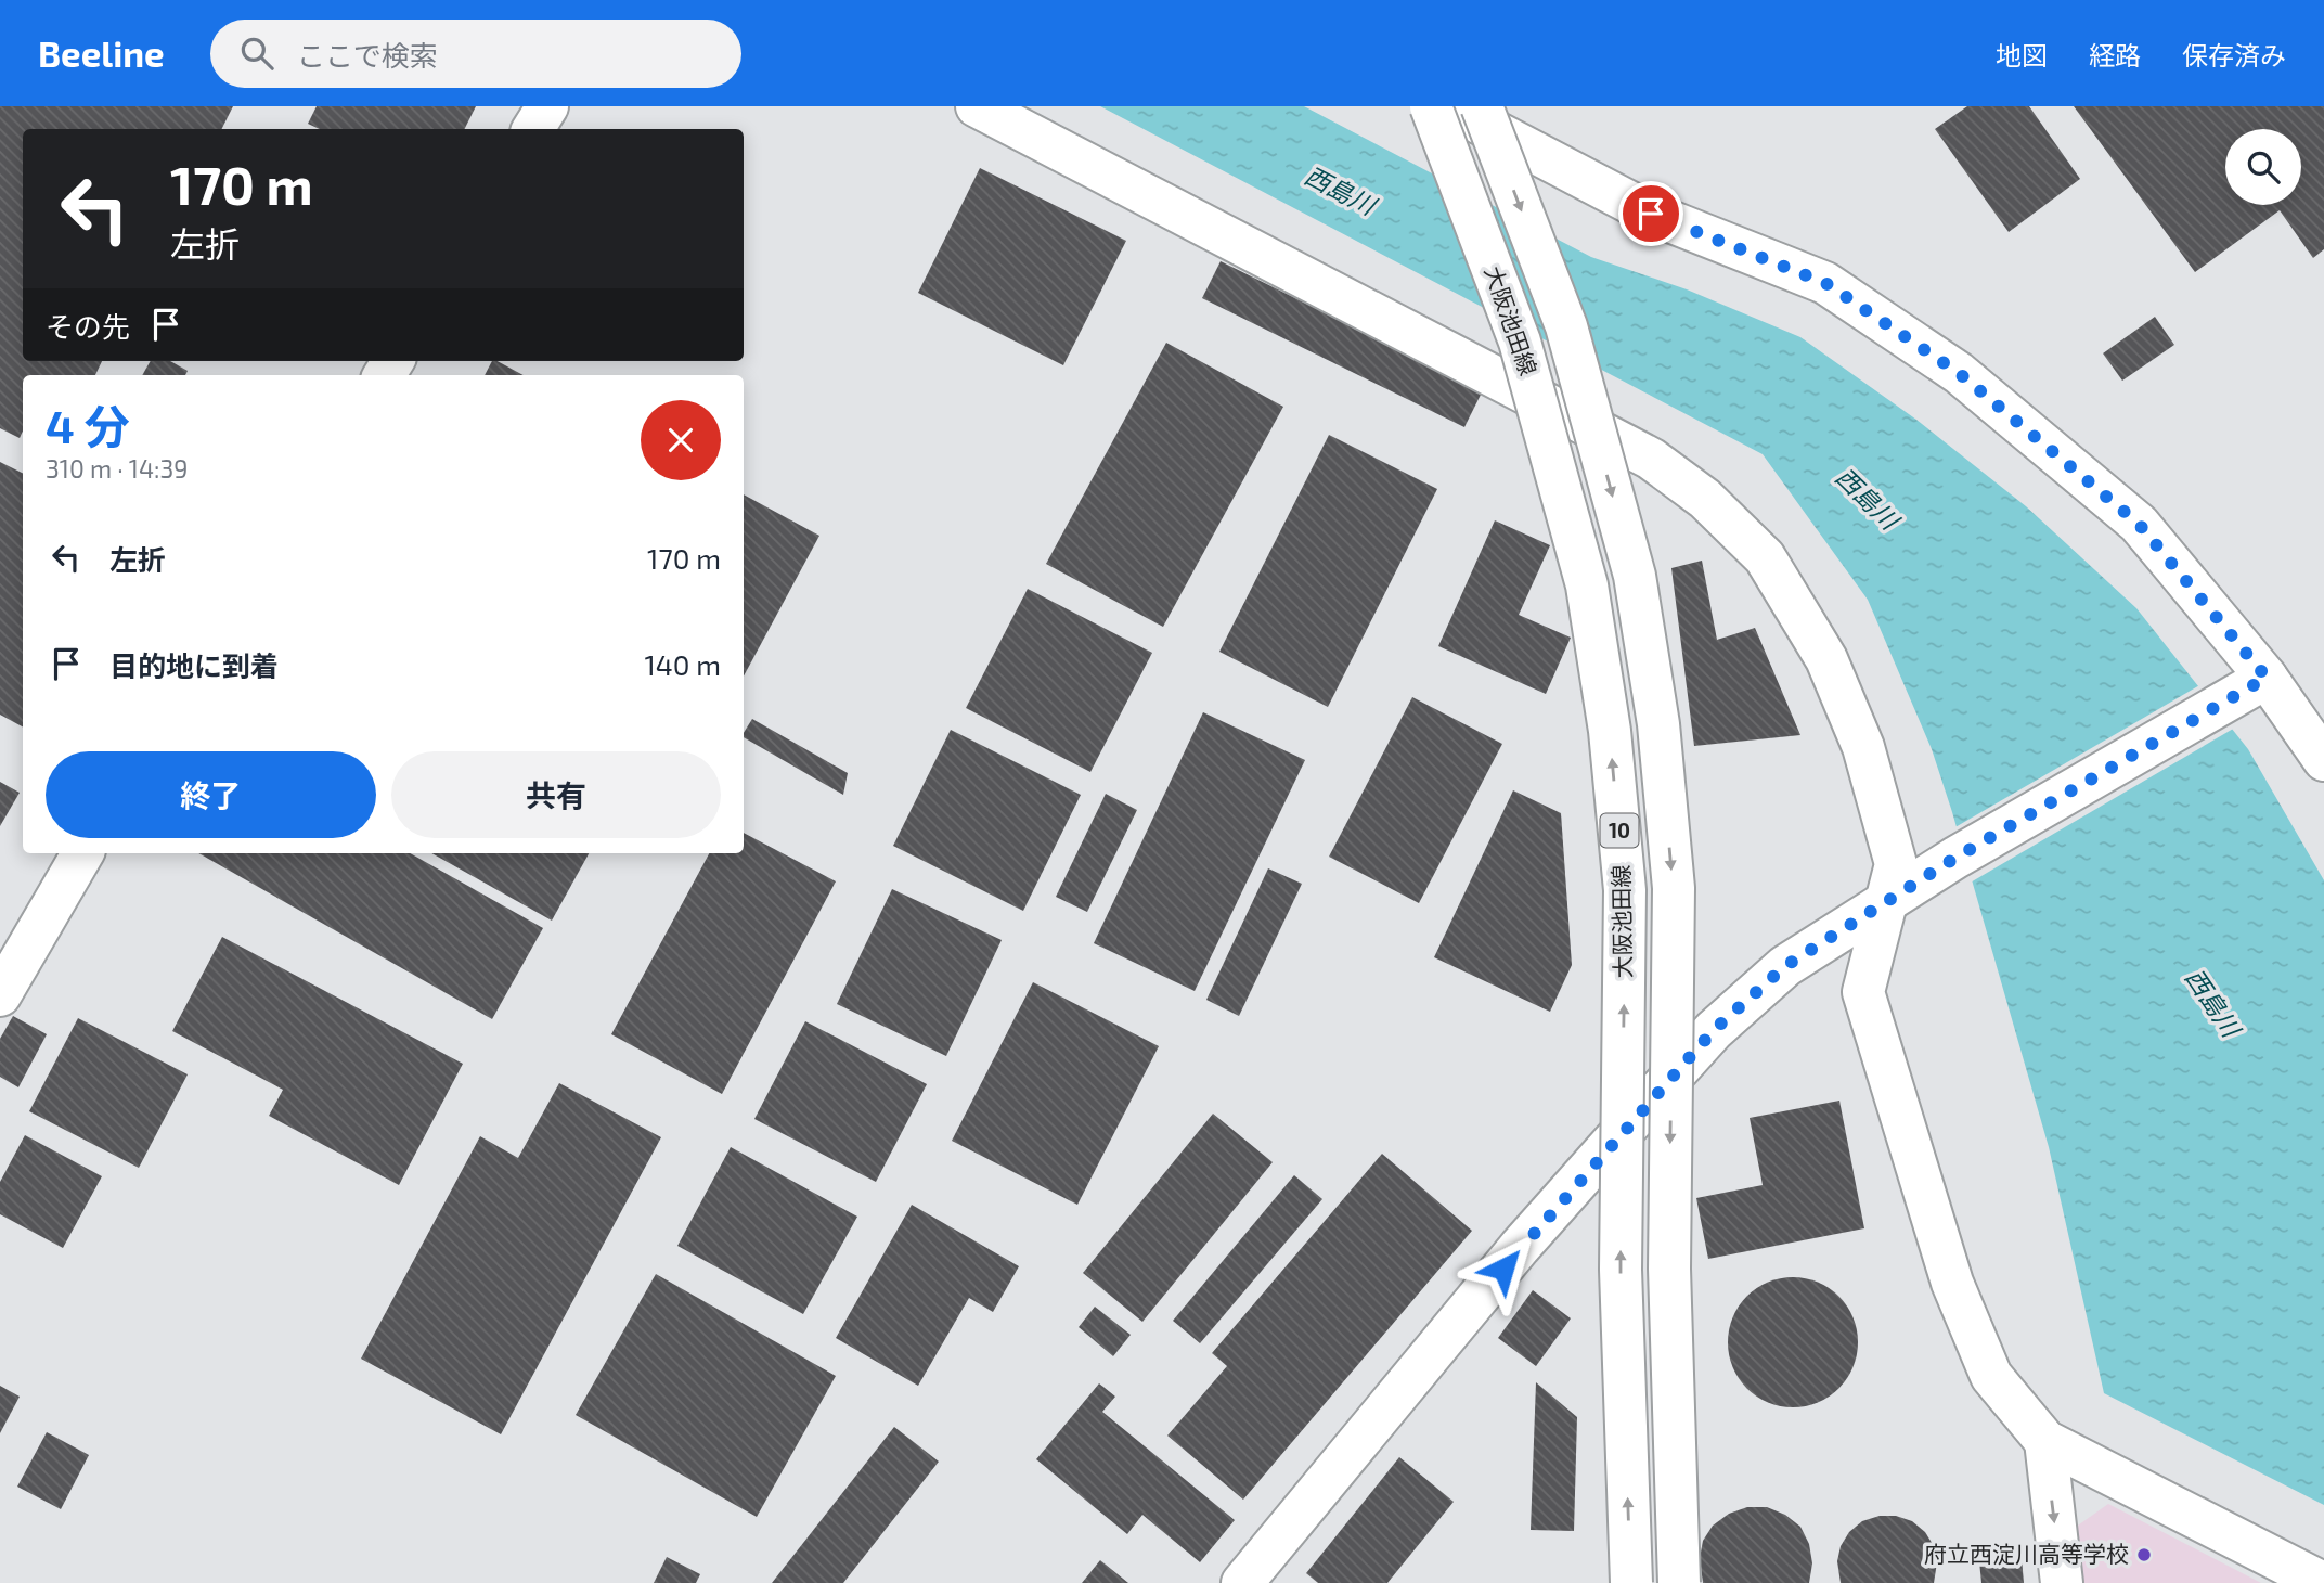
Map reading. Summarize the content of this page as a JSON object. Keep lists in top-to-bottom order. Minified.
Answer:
{"streets":{"street":["大阪池田線","10"]},"water":["西島川"],"places":["府立西淀川高等学校"],"page":{"header":"Beeline","search":"ここで検索","nav":["地図","経路","保存済み"],"turn":["170 m","左折"],"then":"その先","heading":["4 分","310 m · 14:39"],"list":[{"name":"左折","value":"170 m"},{"name":"目的地に到着","value":"140 m"}],"buttons":["終了","共有"]}}
